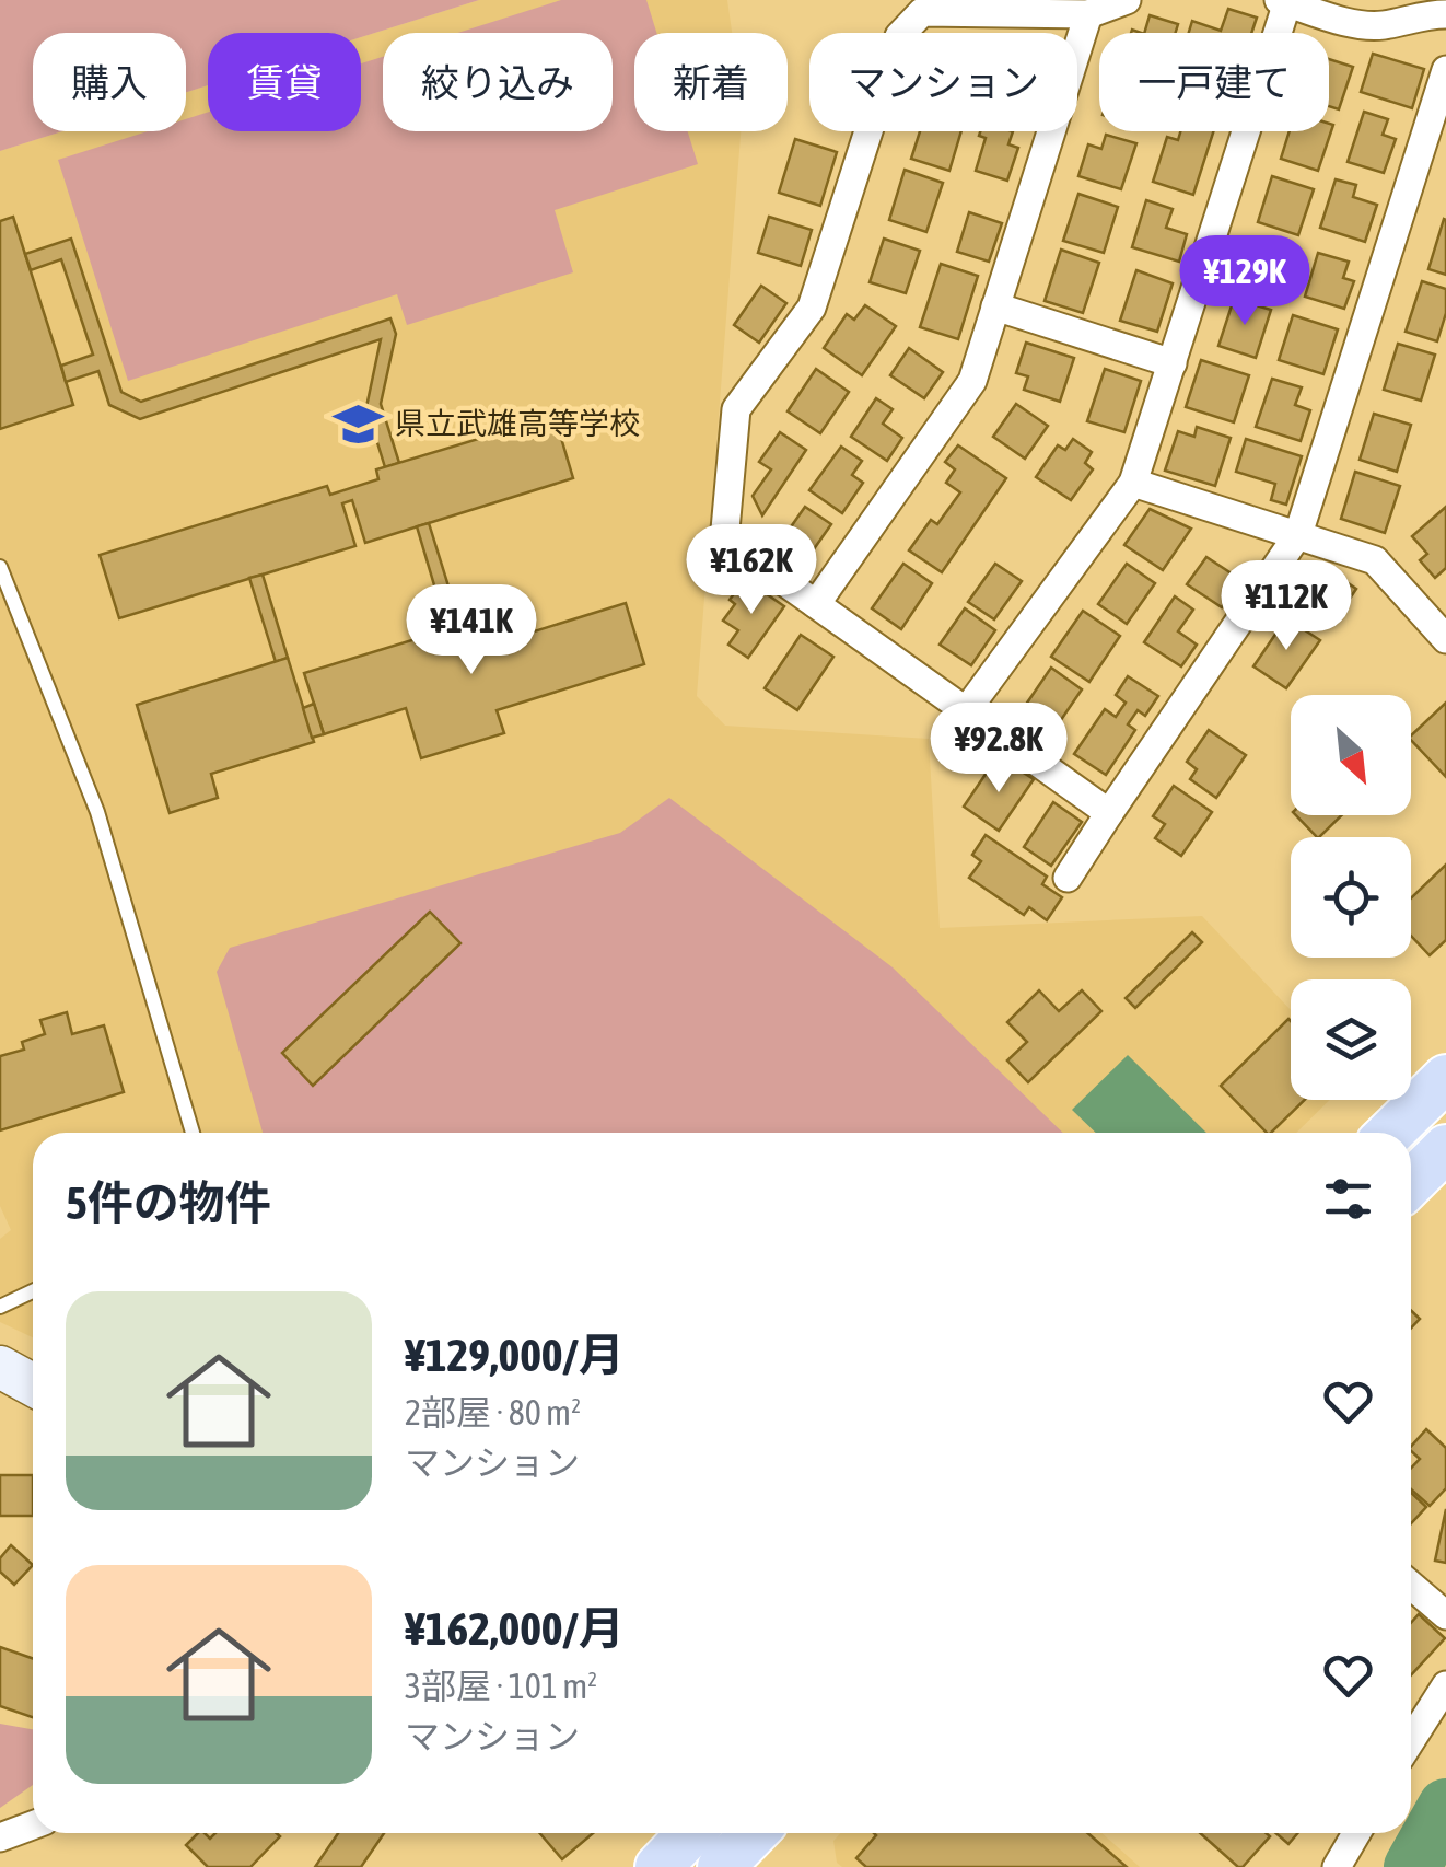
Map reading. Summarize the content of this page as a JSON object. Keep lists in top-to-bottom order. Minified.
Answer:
{"places":{"school or university":["県立武雄高等学校"]},"north":"bottom right","page":{"chip":["購入","賃貸","絞り込み","新着","マンション","一戸建て"],"price":["¥129K","¥162K","¥112K","¥141K","¥92.8K"],"heading":"5件の物件","list":[{"name":"¥129,000/月","note":"2部屋 · 80 m² · マンション"},{"name":"¥162,000/月","note":"3部屋 · 101 m² · マンション"}]}}
